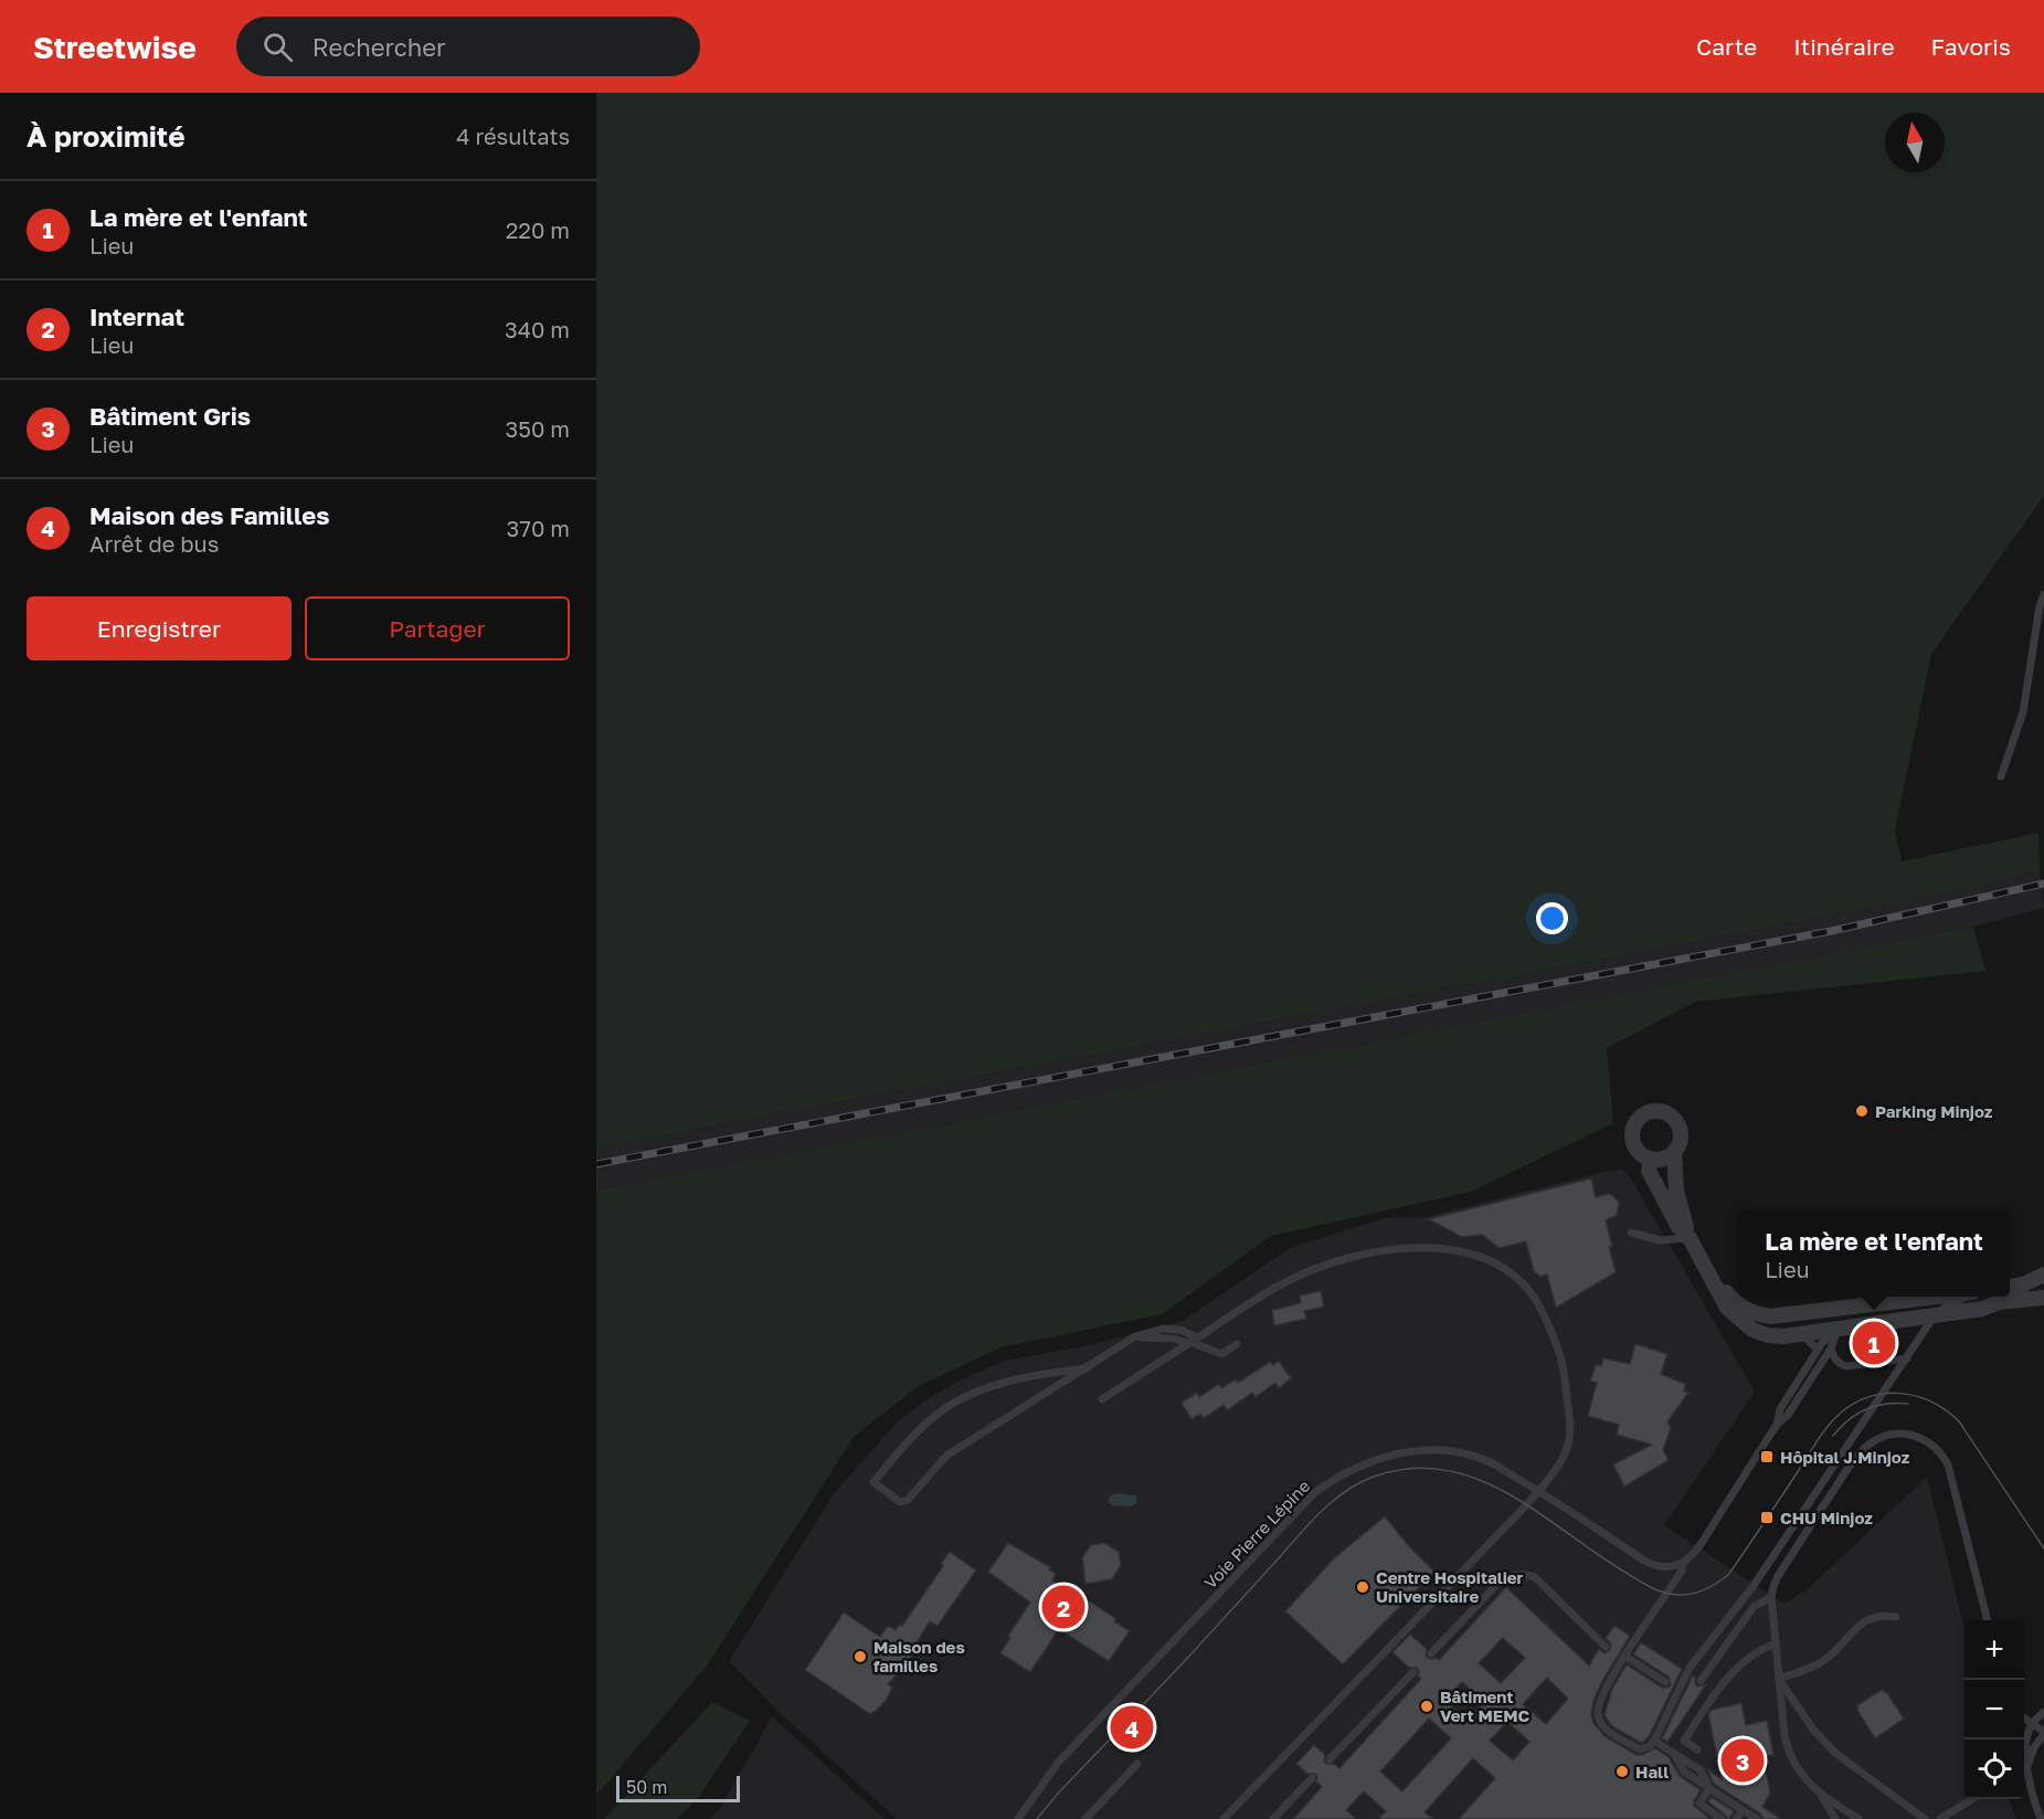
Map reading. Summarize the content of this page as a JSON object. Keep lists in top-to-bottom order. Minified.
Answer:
{"streets":{"lane":["Voie Pierre Lépine"]},"places":{"other":["Parking Minjoz","Centre Hospitalier Universitaire","Maison des familles","Bâtiment Vert MEMC","Hall"],"transit":["Hôpital J.Minjoz","CHU Minjoz"]},"scale_bar":"50 m","north":"top","page":{"header":"Streetwise","search":"Rechercher","nav":["Carte","Itinéraire","Favoris"],"heading":["À proximité","4 résultats"],"list":[{"mark":"1","name":"La mère et l'enfant","note":"Lieu","value":"220 m"},{"mark":"2","name":"Internat","note":"Lieu","value":"340 m"},{"mark":"3","name":"Bâtiment Gris","note":"Lieu","value":"350 m"},{"mark":"4","name":"Maison des Familles","note":"Arrêt de bus","value":"370 m"}],"buttons":["Enregistrer","Partager"],"popup":["La mère et l'enfant","Lieu"],"pins":["1","2","4","3"],"map_buttons":["+","−"],"scale":"50 m"}}
